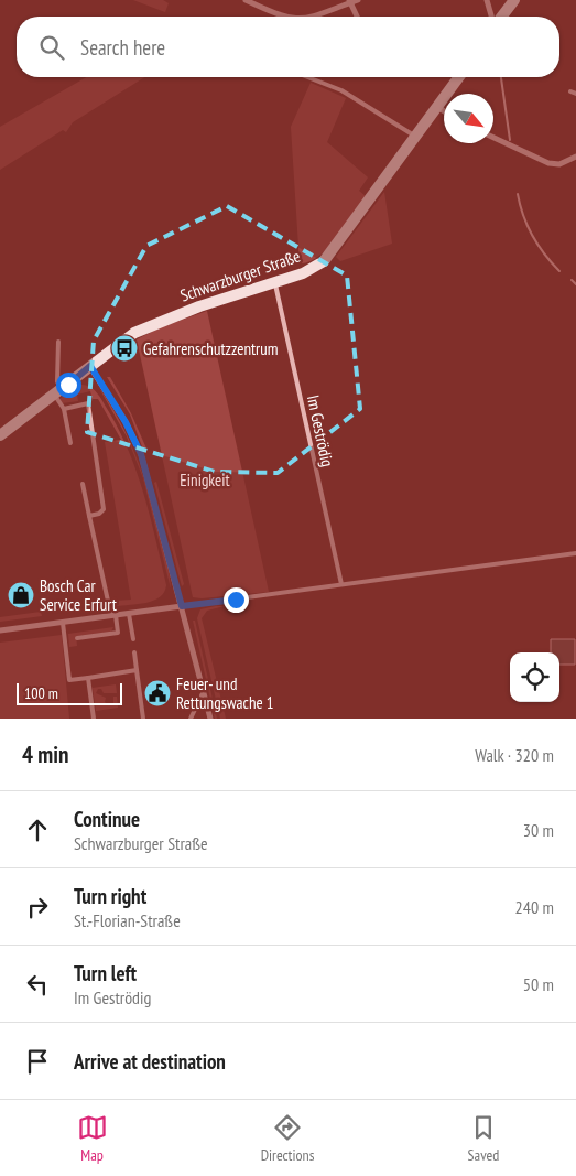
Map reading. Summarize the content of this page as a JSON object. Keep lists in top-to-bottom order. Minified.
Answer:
{"streets":{"street":["Schwarzburger Straße"],"lane":["Im Geströdig"]},"crossings":[["Schwarzburger Straße","Im Geströdig"]],"parks":["Einigkeit"],"places":{"bus stop":["Gefahrenschutzzentrum"],"shop":["Bosch Car Service Erfurt"],"public building":["Feuer- und Rettungswache 1"]},"scale_bar":"100 m","north":"bottom right","page":{"search":"Search here","scale":"100 m","heading":["4 min","Walk · 320 m"],"list":[["Continue","Schwarzburger Straße","30 m"],["Turn right","St.-Florian-Straße","240 m"],["Turn left","Im Geströdig","50 m"],"Arrive at destination"],"nav":["Map","Directions","Saved"]}}
